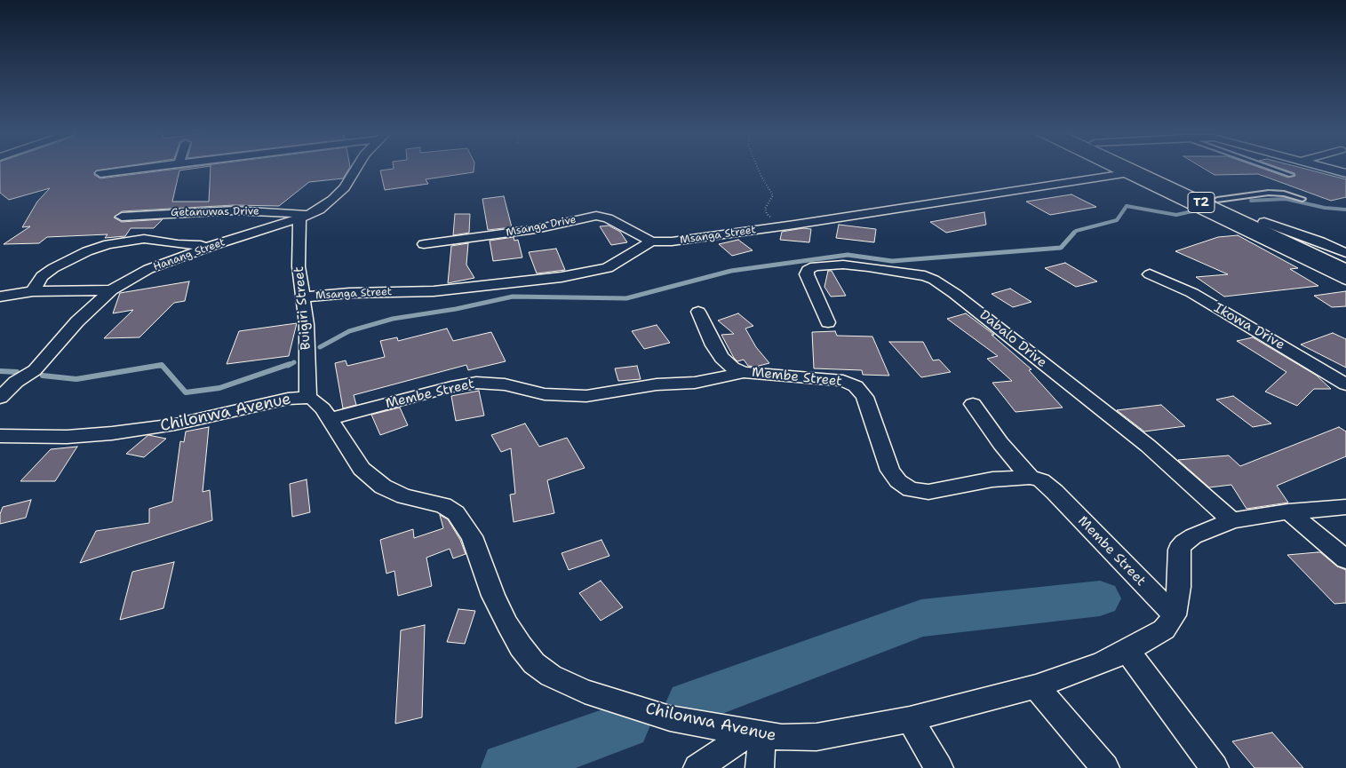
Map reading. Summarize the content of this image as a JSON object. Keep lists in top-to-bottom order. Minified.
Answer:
{"streets":{"highway":["T2"],"street":["Getanuwas Drive","Msanga Drive","Msanga Street","Hanang Street","Buigiri Street","Ikowa Drive","Dabalo Drive","Membe Street","Chilonwa Avenue"]},"crossings":[["T2","Msanga Street"],["Getanuwas Drive","Hanang Street"],["Getanuwas Drive","Buigiri Street"],["Msanga Drive","Msanga Street"],["Msanga Street","Buigiri Street"],["Hanang Street","Buigiri Street"],["Buigiri Street","Chilonwa Avenue"],["Membe Street","Chilonwa Avenue"]]}
